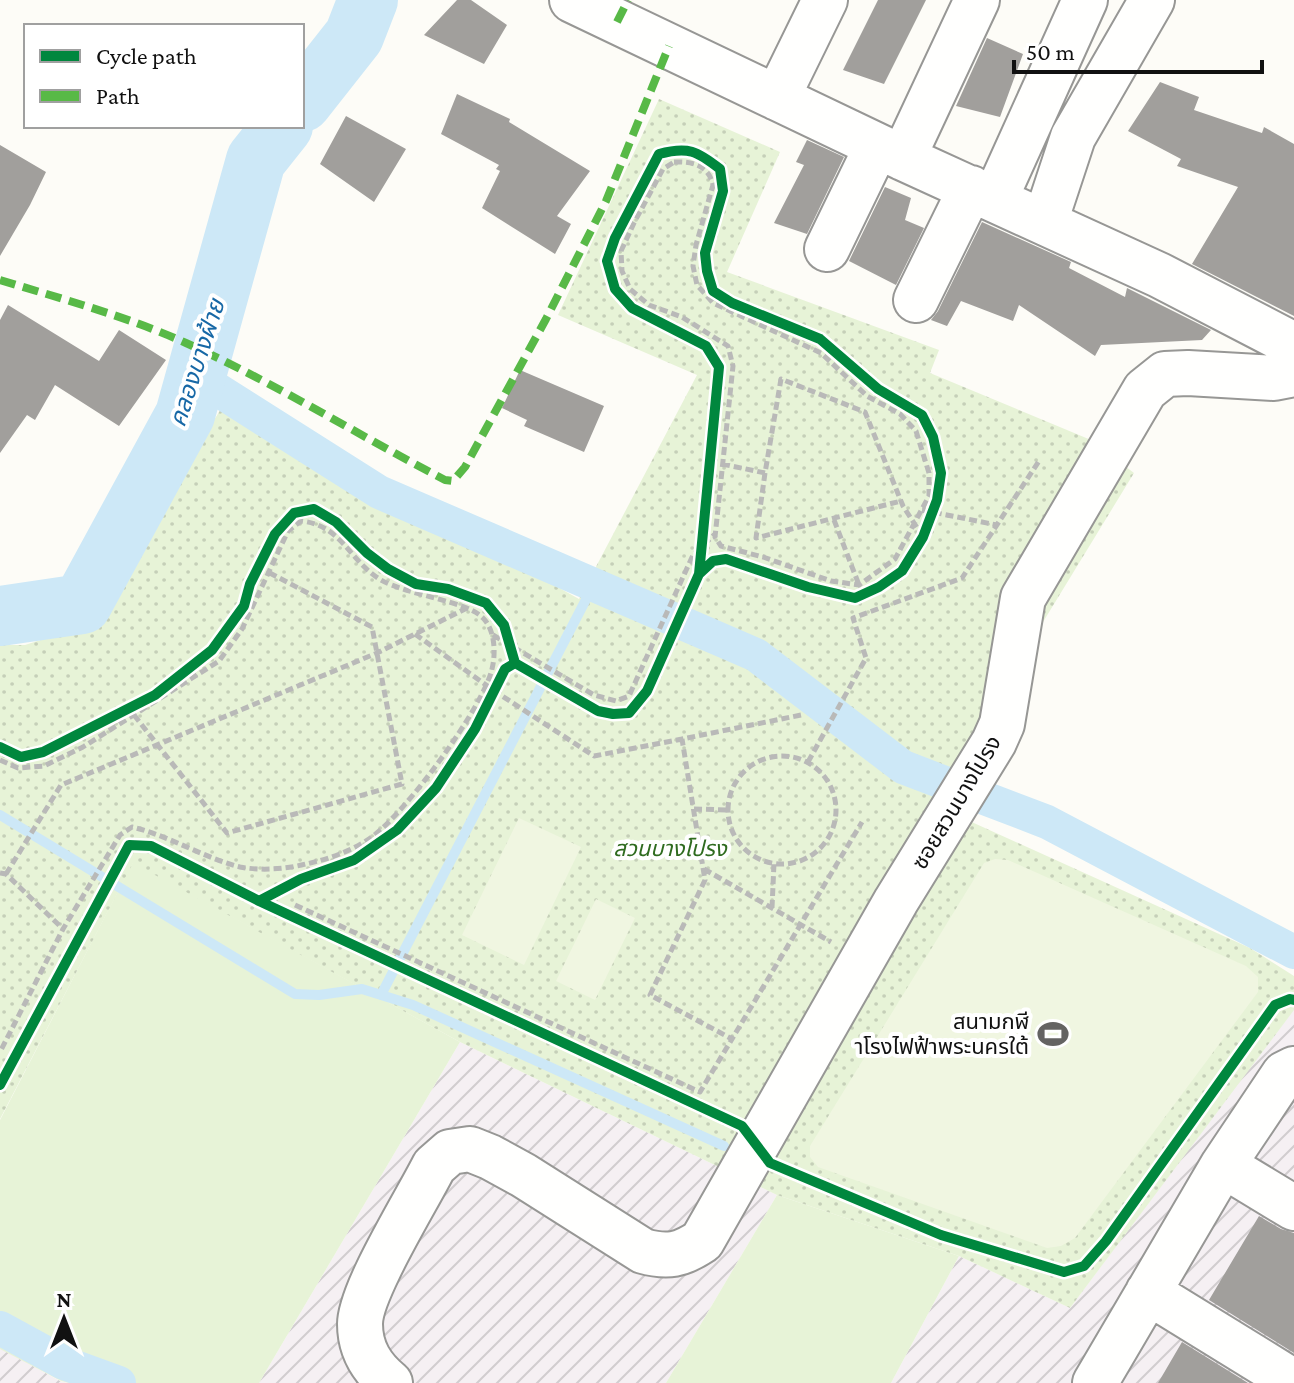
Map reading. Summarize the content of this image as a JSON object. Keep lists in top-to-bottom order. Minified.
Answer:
{"streets":{"street":["ซอยสวนบางโปรง"]},"water":["คลองบางฝ้าย"],"parks":["สวนบางโปรง"],"places":{"sports":["สนามกฬี าโรงไฟฟ้าพระนครใต้"]},"legend":["Cycle path","Path"],"scale_bar":"50 m","north":"top"}
